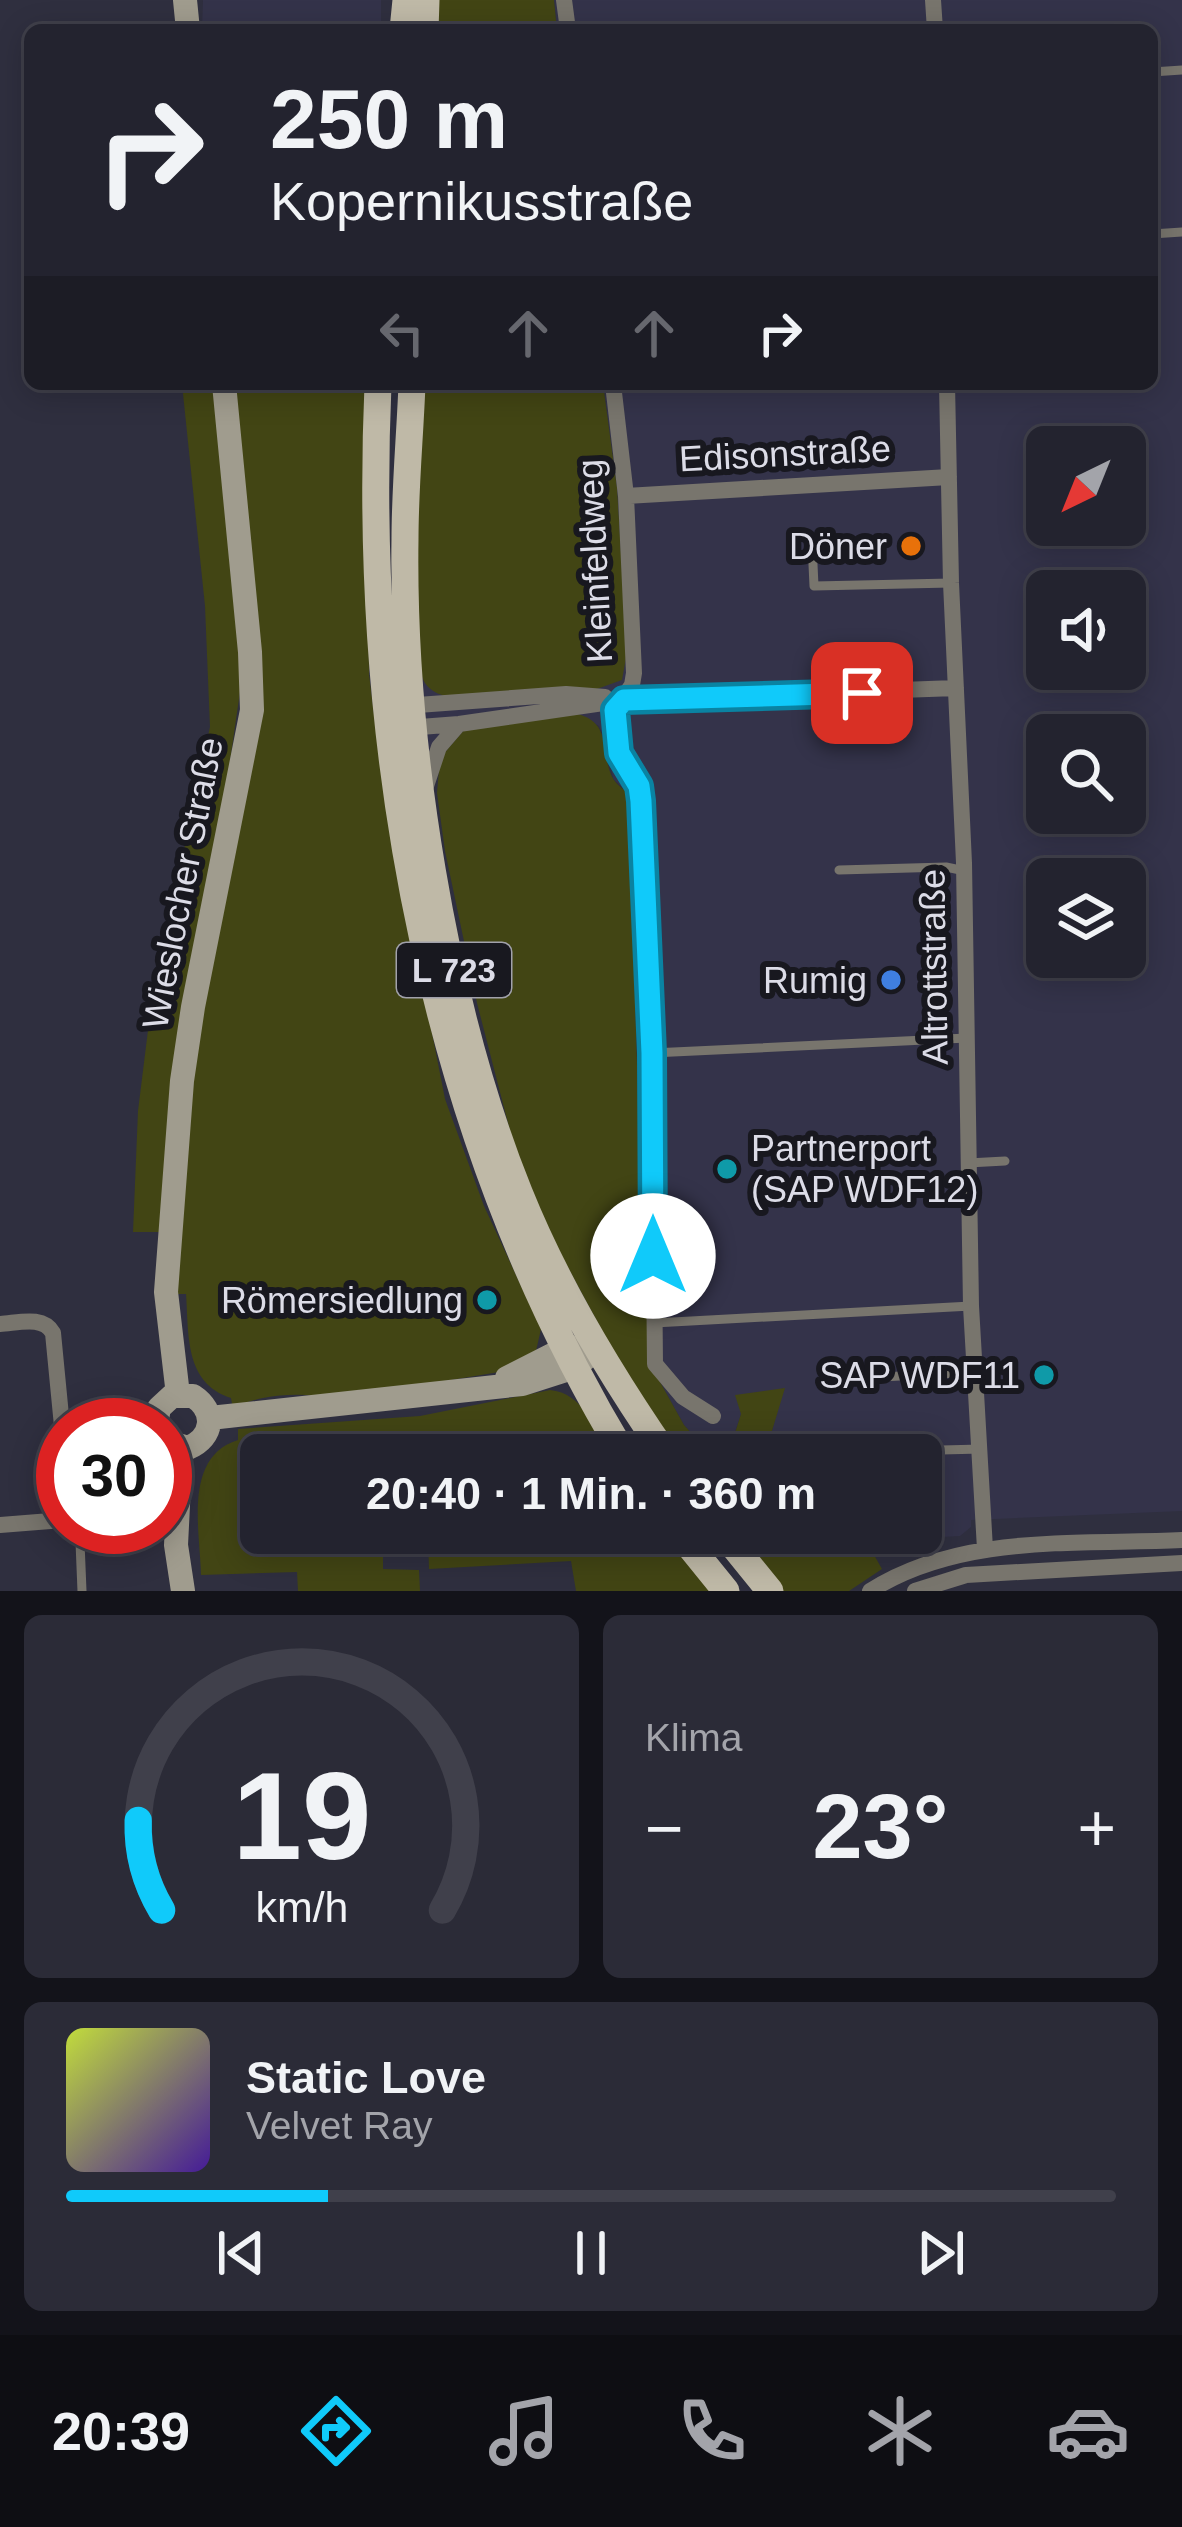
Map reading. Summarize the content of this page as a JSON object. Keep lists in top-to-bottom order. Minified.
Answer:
{"streets":{"main road":["L 723"],"street":["Edisonstraße","Kleinfeldweg","Wieslocher Straße","Altrottstraße"]},"crossings":[["Edisonstraße","Kleinfeldweg"],["Edisonstraße","Altrottstraße"]],"places":["Döner","Rumig","Partnerport (SAP WDF12)","Römersiedlung","SAP WDF11"],"north":"bottom left","page":{"turn":["250 m","Kopernikusstraße"],"limit":"30","trip":"20:40 · 1 Min. · 360 m","tile":"Klima","heat":["−","23°","+"],"song":["Static Love","Velvet Ray"],"tabs":"20:39","gauge":["19","km/h"]}}
